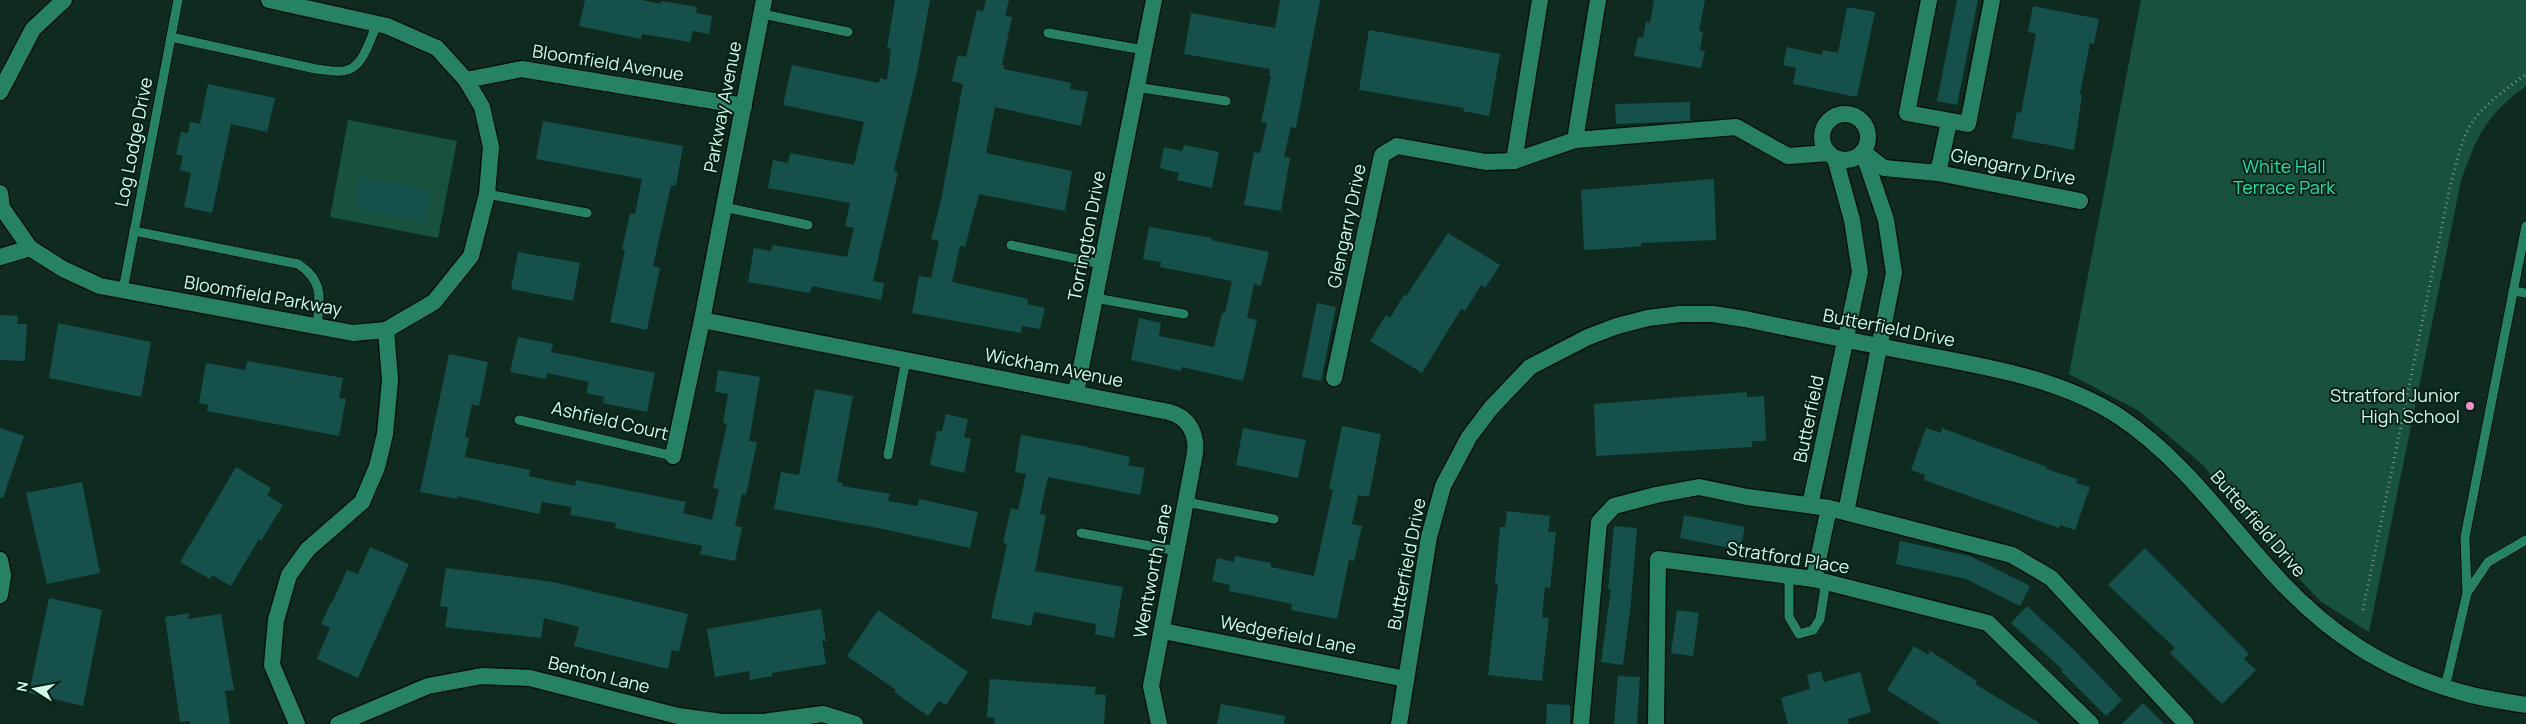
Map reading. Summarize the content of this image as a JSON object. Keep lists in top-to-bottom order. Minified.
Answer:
{"streets":{"street":["Bloomfield Avenue","Parkway Avenue","Glengarry Drive","Torrington Drive","Bloomfield Parkway","Butterfield Drive","Wickham Avenue","Butterfield","Ashfield Court","Stratford Place","Wentworth Lane","Wedgefield Lane","Benton Lane"],"lane":["Log Lodge Drive"]},"crossings":[["Bloomfield Avenue","Parkway Avenue"],["Bloomfield Avenue","Bloomfield Parkway"],["Parkway Avenue","Wickham Avenue"],["Parkway Avenue","Ashfield Court"],["Log Lodge Drive","Bloomfield Parkway"],["Torrington Drive","Wickham Avenue"],["Butterfield Drive","Butterfield"],["Butterfield Drive","Wedgefield Lane"],["Wickham Avenue","Ashfield Court"],["Wickham Avenue","Wentworth Lane"],["Wentworth Lane","Wedgefield Lane"]],"parks":["White Hall Terrace Park"],"places":["Stratford Junior High School"],"north":"left"}
